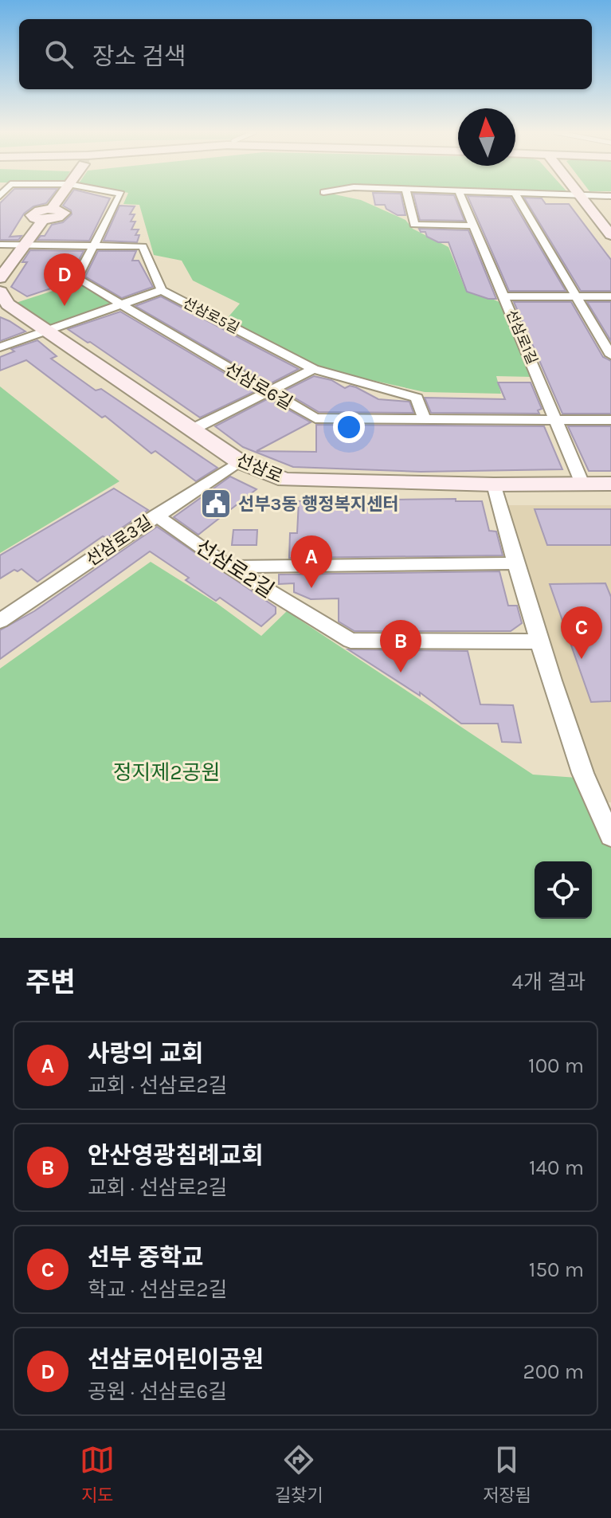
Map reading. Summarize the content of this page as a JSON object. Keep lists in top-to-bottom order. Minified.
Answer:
{"streets":{"main road":["선삼로"],"street":["선삼로5길","선삼로1길","선삼로6길","선삼로3길","선삼로2길"]},"crossings":[["선삼로5길","선삼로6길"],["선삼로1길","선삼로6길"],["선삼로1길","선삼로"],["선삼로","선삼로3길"],["선삼로3길","선삼로2길"]],"parks":["정지제2공원"],"places":{"public building":["선부3동 행정복지센터"]},"north":"top","page":{"search":"장소 검색","pins":["D","A","C","B"],"heading":["주변","4개 결과"],"list":[{"mark":"A","name":"사랑의 교회","note":"교회 · 선삼로2길","value":"100 m"},{"mark":"B","name":"안산영광침례교회","note":"교회 · 선삼로2길","value":"140 m"},{"mark":"C","name":"선부 중학교","note":"학교 · 선삼로2길","value":"150 m"},{"mark":"D","name":"선삼로어린이공원","note":"공원 · 선삼로6길","value":"200 m"}],"nav":["지도","길찾기","저장됨"]}}
